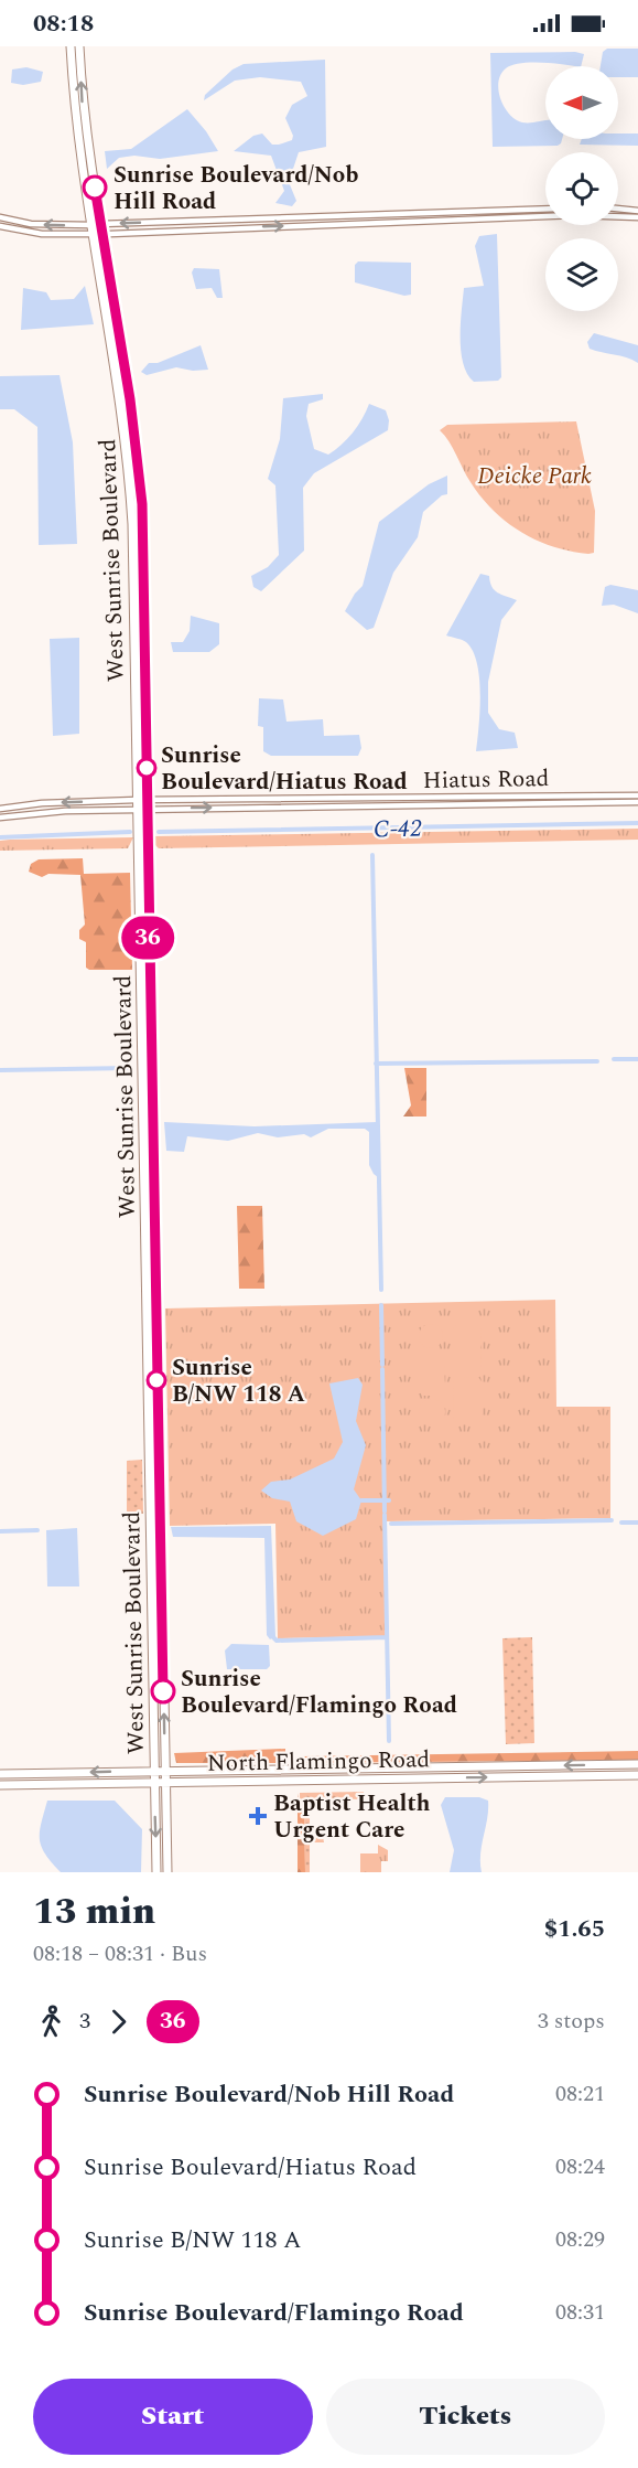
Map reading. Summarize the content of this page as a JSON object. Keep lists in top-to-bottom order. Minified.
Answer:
{"streets":{"highway":["West Sunrise Boulevard","North Flamingo Road"],"main road":["Hiatus Road"]},"crossings":[["West Sunrise Boulevard","Hiatus Road"],["West Sunrise Boulevard","North Flamingo Road"]],"water":["C-42"],"parks":["Deicke Park"],"places":{"other":["Sunrise Boulevard/Nob Hill Road","Sunrise Boulevard/Hiatus Road","Sunrise B/NW 118 A","Sunrise Boulevard/Flamingo Road"],"health":["Baptist Health Urgent Care"]},"lines":["bus line 36"],"north":"left","page":{"status":"08:18","on_map":"36","heading":["13 min","08:18 – 08:31 · Bus","$1.65"],"legs":["3","36","3 stops"],"list":[{"name":"Sunrise Boulevard/Nob Hill Road","value":"08:21"},{"name":"Sunrise Boulevard/Hiatus Road","value":"08:24"},{"name":"Sunrise B/NW 118 A","value":"08:29"},{"name":"Sunrise Boulevard/Flamingo Road","value":"08:31"}],"buttons":["Start","Tickets"]}}
